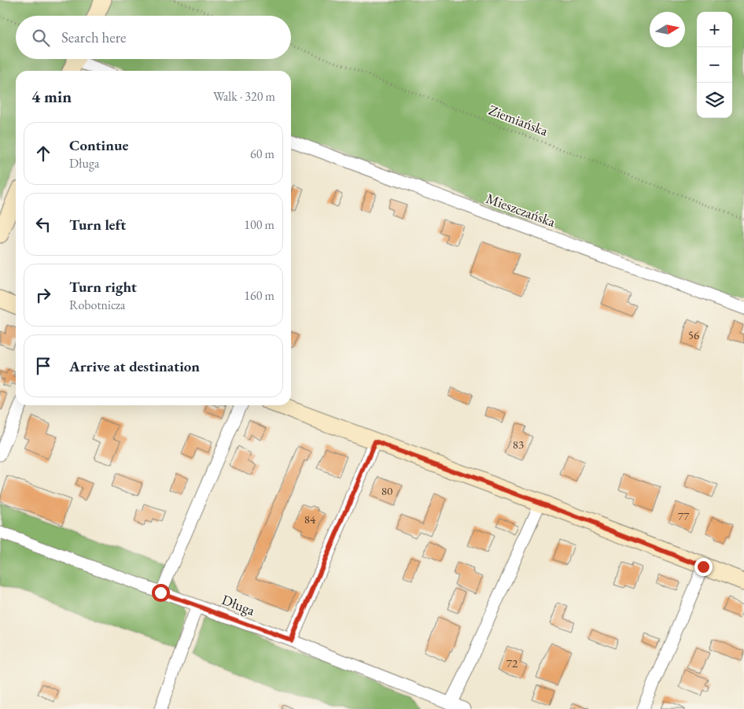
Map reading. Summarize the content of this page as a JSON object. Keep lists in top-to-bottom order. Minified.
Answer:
{"streets":{"street":["Mieszczańska","Długa"],"path":["Ziemiańska"]},"house_numbers":["56","83","80","77","84","72"],"north":"right","page":{"map_buttons":["+","−"],"search":"Search here","heading":["4 min","Walk · 320 m"],"list":[["Continue","Długa","60 m"],["Turn left","100 m"],["Turn right","Robotnicza","160 m"],"Arrive at destination"]}}
